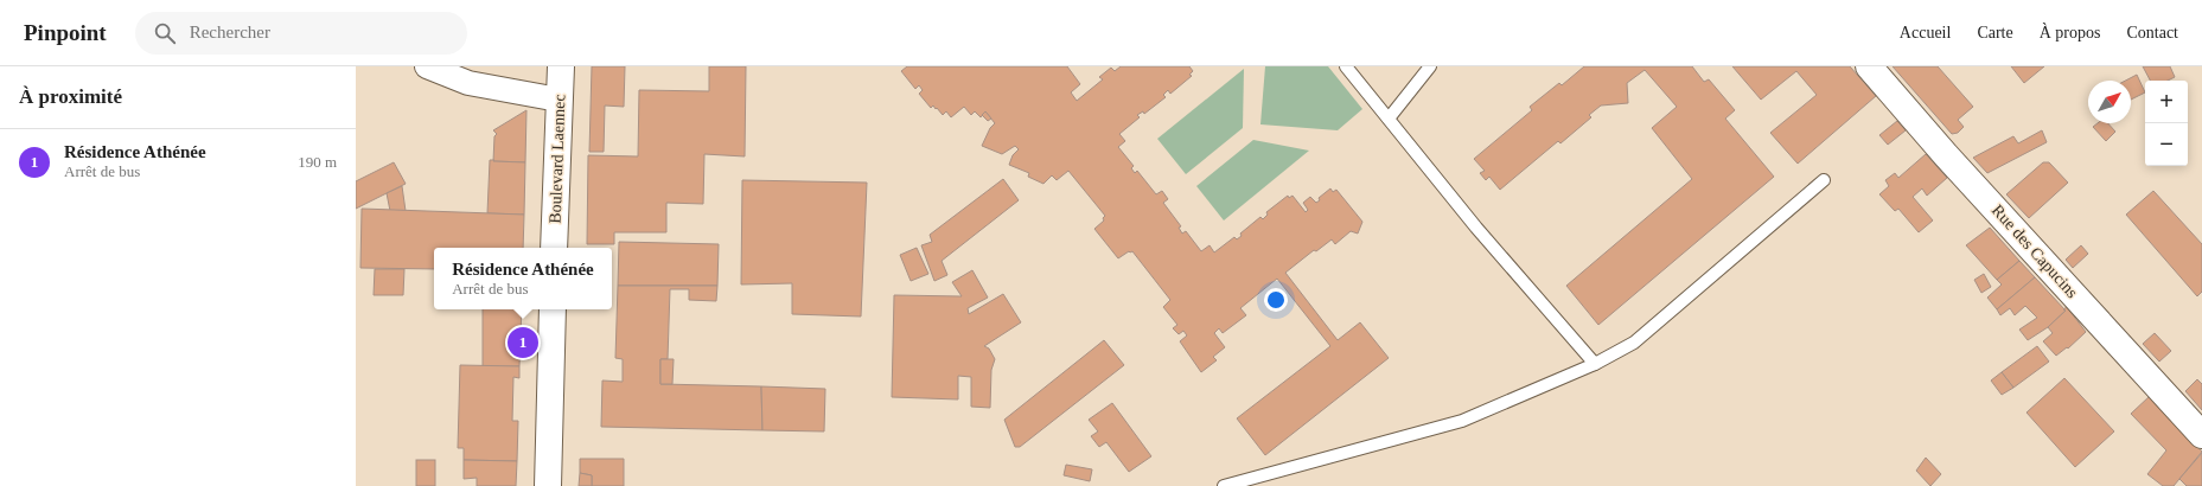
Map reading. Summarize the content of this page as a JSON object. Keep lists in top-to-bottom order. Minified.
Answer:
{"streets":{"street":["Boulevard Laennec","Rue des Capucins"]},"north":"top right","page":{"header":"Pinpoint","search":"Rechercher","nav":["Accueil","Carte","À propos","Contact"],"heading":"À proximité","map_buttons":["+","−"],"list":[{"mark":"1","name":"Résidence Athénée","note":"Arrêt de bus","value":"190 m"}],"popup":["Résidence Athénée","Arrêt de bus"],"pins":"1"}}
